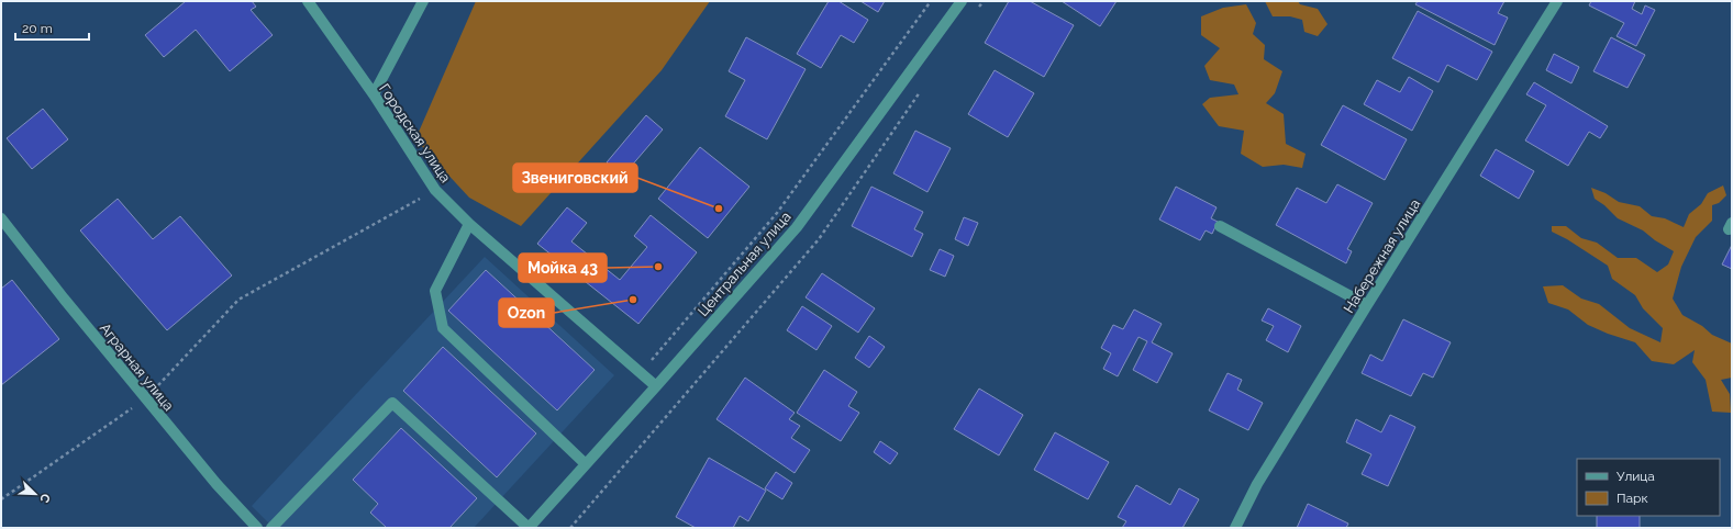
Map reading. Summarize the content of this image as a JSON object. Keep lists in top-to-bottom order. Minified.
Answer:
{"streets":{"street":["Городская улица","Набережная улица","Центральная улица","Аграрная улица"]},"crossings":[["Городская улица","Центральная улица"]],"places":["Звениговский","Мойка 43","Ozon"],"legend":["Улица","Парк"],"scale_bar":"20 m","north":"bottom right"}
